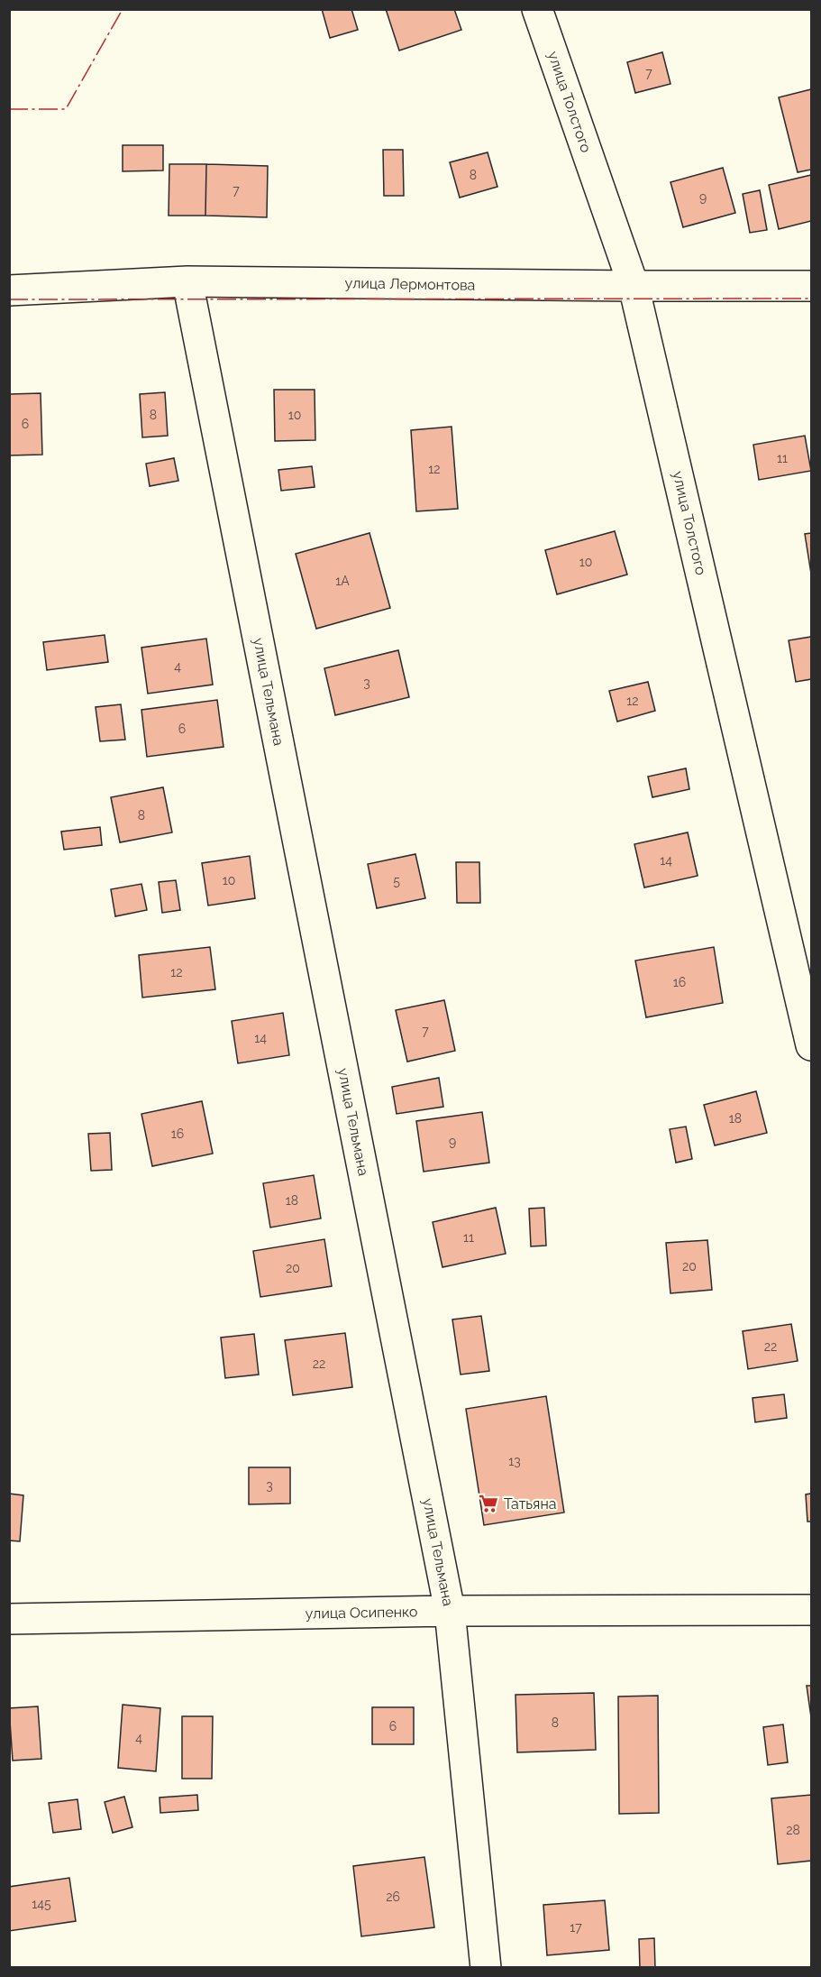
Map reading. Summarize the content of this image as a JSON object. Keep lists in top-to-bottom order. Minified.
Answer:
{"streets":{"street":["улица Толстого","улица Лермонтова","улица Тельмана","улица Осипенко"]},"crossings":[["улица Толстого","улица Лермонтова"],["улица Лермонтова","улица Тельмана"],["улица Тельмана","улица Осипенко"]],"places":{"supermarket":["Татьяна"]},"house_numbers":["7","8","7","9","8","10","6","11","12","10","1А","4","3","12","6","8","14","10","5","12","16","7","14","18","16","9","18","11","20","20","22","22","13","3","8","6","4","28","26","145","17"]}
